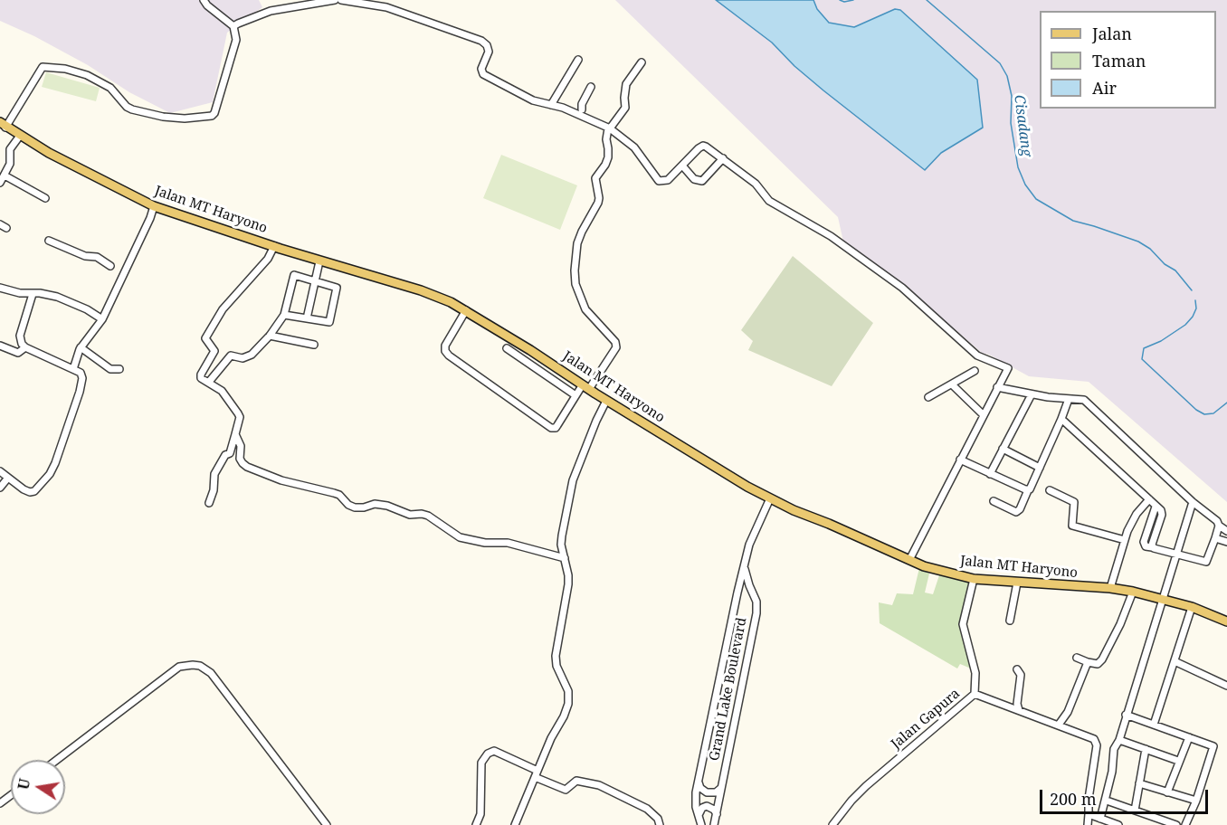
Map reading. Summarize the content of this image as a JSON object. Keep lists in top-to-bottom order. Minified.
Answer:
{"streets":{"main road":["Jalan MT Haryono"],"street":["Grand Lake Boulevard","Jalan Gapura"]},"crossings":[["Jalan MT Haryono","Grand Lake Boulevard"],["Jalan MT Haryono","Jalan Gapura"]],"water":["Cisadang"],"legend":["Jalan","Taman","Air"],"scale_bar":"200 m","north":"left"}
